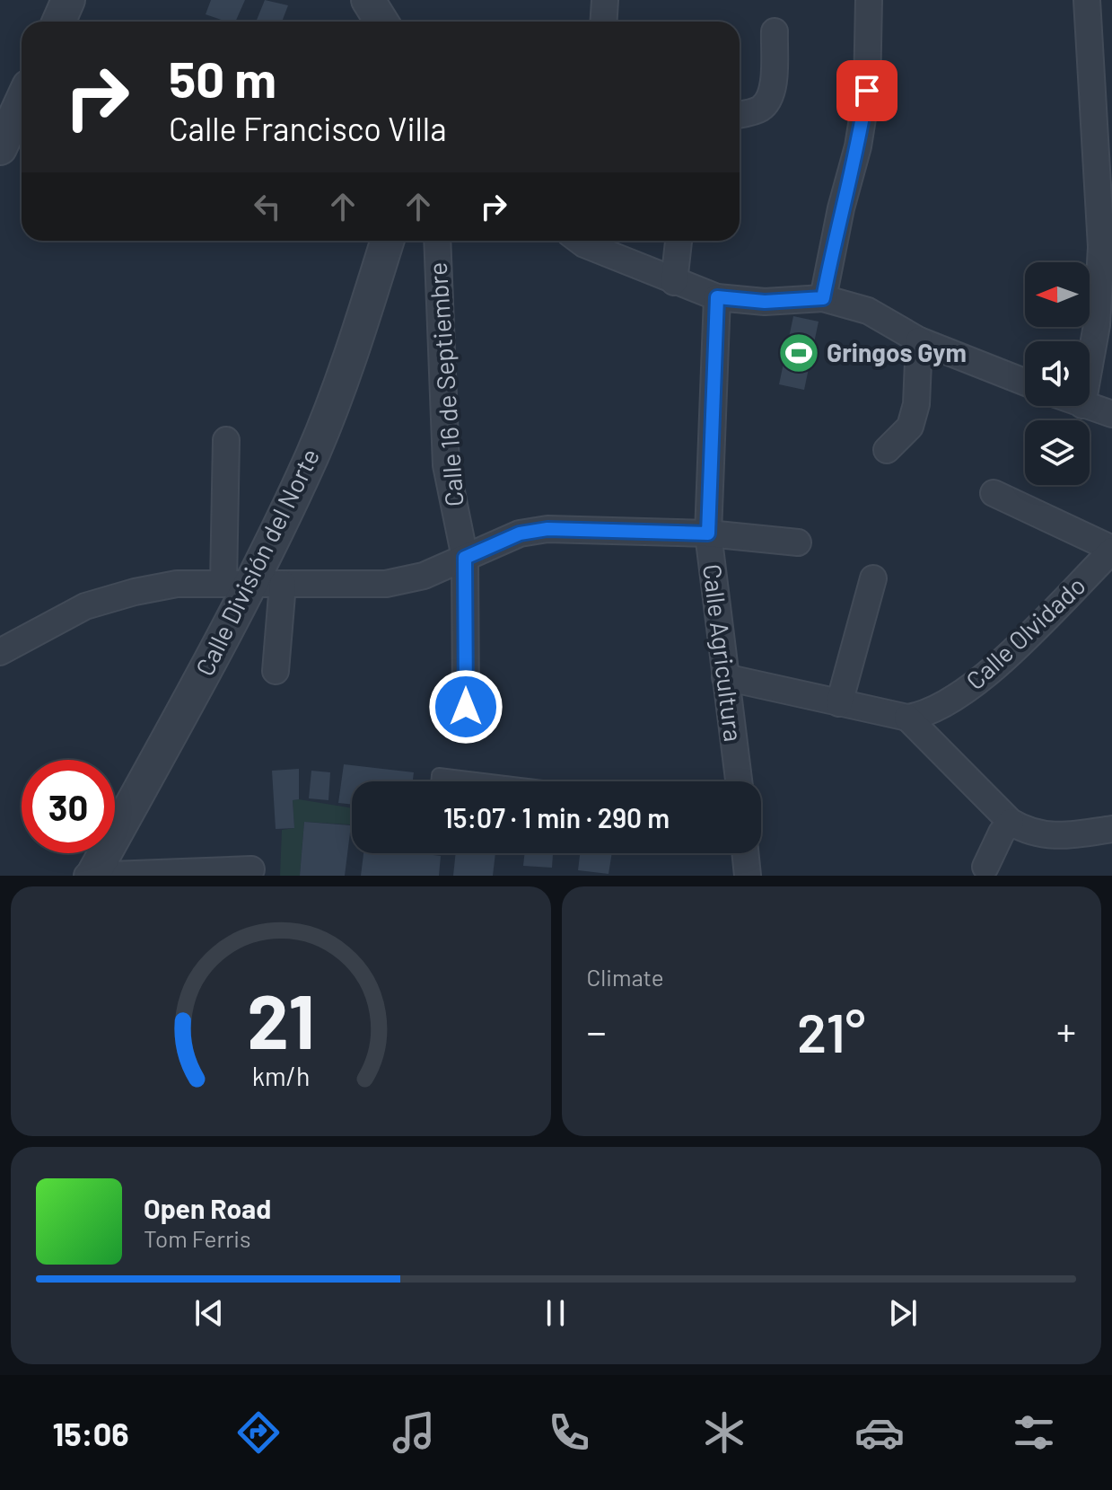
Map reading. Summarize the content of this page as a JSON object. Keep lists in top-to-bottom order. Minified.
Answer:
{"streets":{"street":["Calle 16 de Septiembre","Calle División del Norte","Calle Olvidado","Calle Agricultura"]},"places":{"sports":["Gringos Gym"]},"north":"left","page":{"turn":["50 m","Calle Francisco Villa"],"limit":"30","trip":"15:07 · 1 min · 290 m","tile":"Climate","heat":["−","21°","+"],"song":["Open Road","Tom Ferris"],"tabs":"15:06","gauge":["21","km/h"]}}
